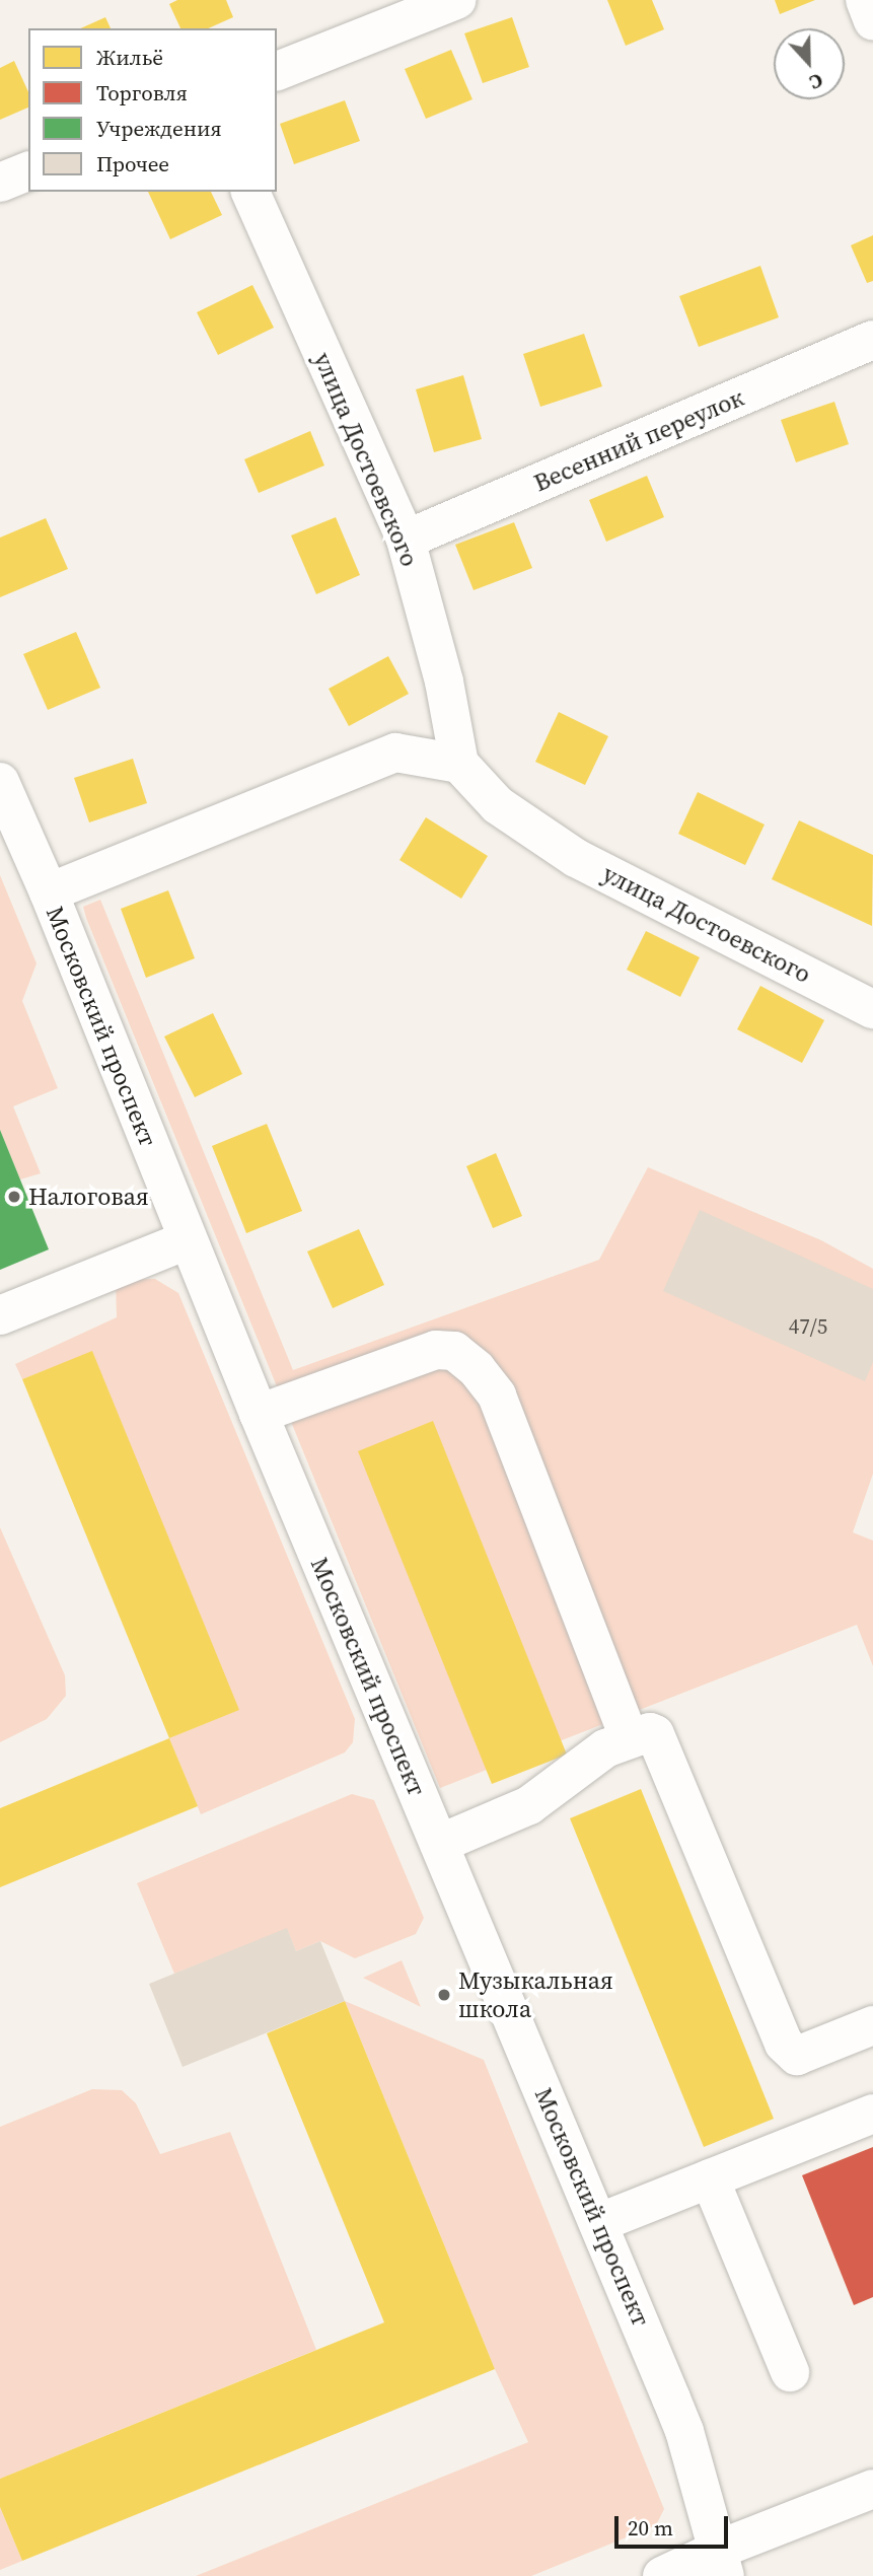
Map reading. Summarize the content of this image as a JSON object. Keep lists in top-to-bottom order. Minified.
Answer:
{"streets":{"street":["Весенний переулок","улица Достоевского","Московский проспект"]},"crossings":[["Весенний переулок","улица Достоевского"]],"places":["Налоговая","Музыкальная школа"],"house_numbers":["47/5"],"legend":["Жильё","Торговля","Учреждения","Прочее"],"scale_bar":"20 m","north":"bottom"}
